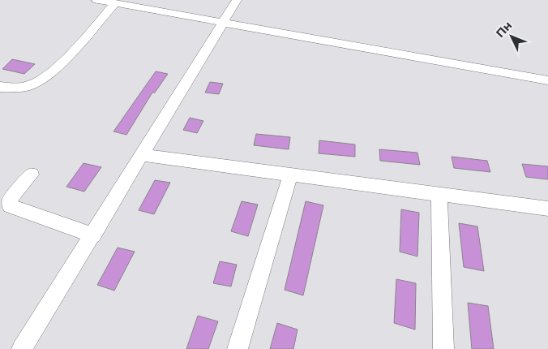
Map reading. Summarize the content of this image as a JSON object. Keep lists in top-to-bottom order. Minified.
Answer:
{"north":"top left"}
